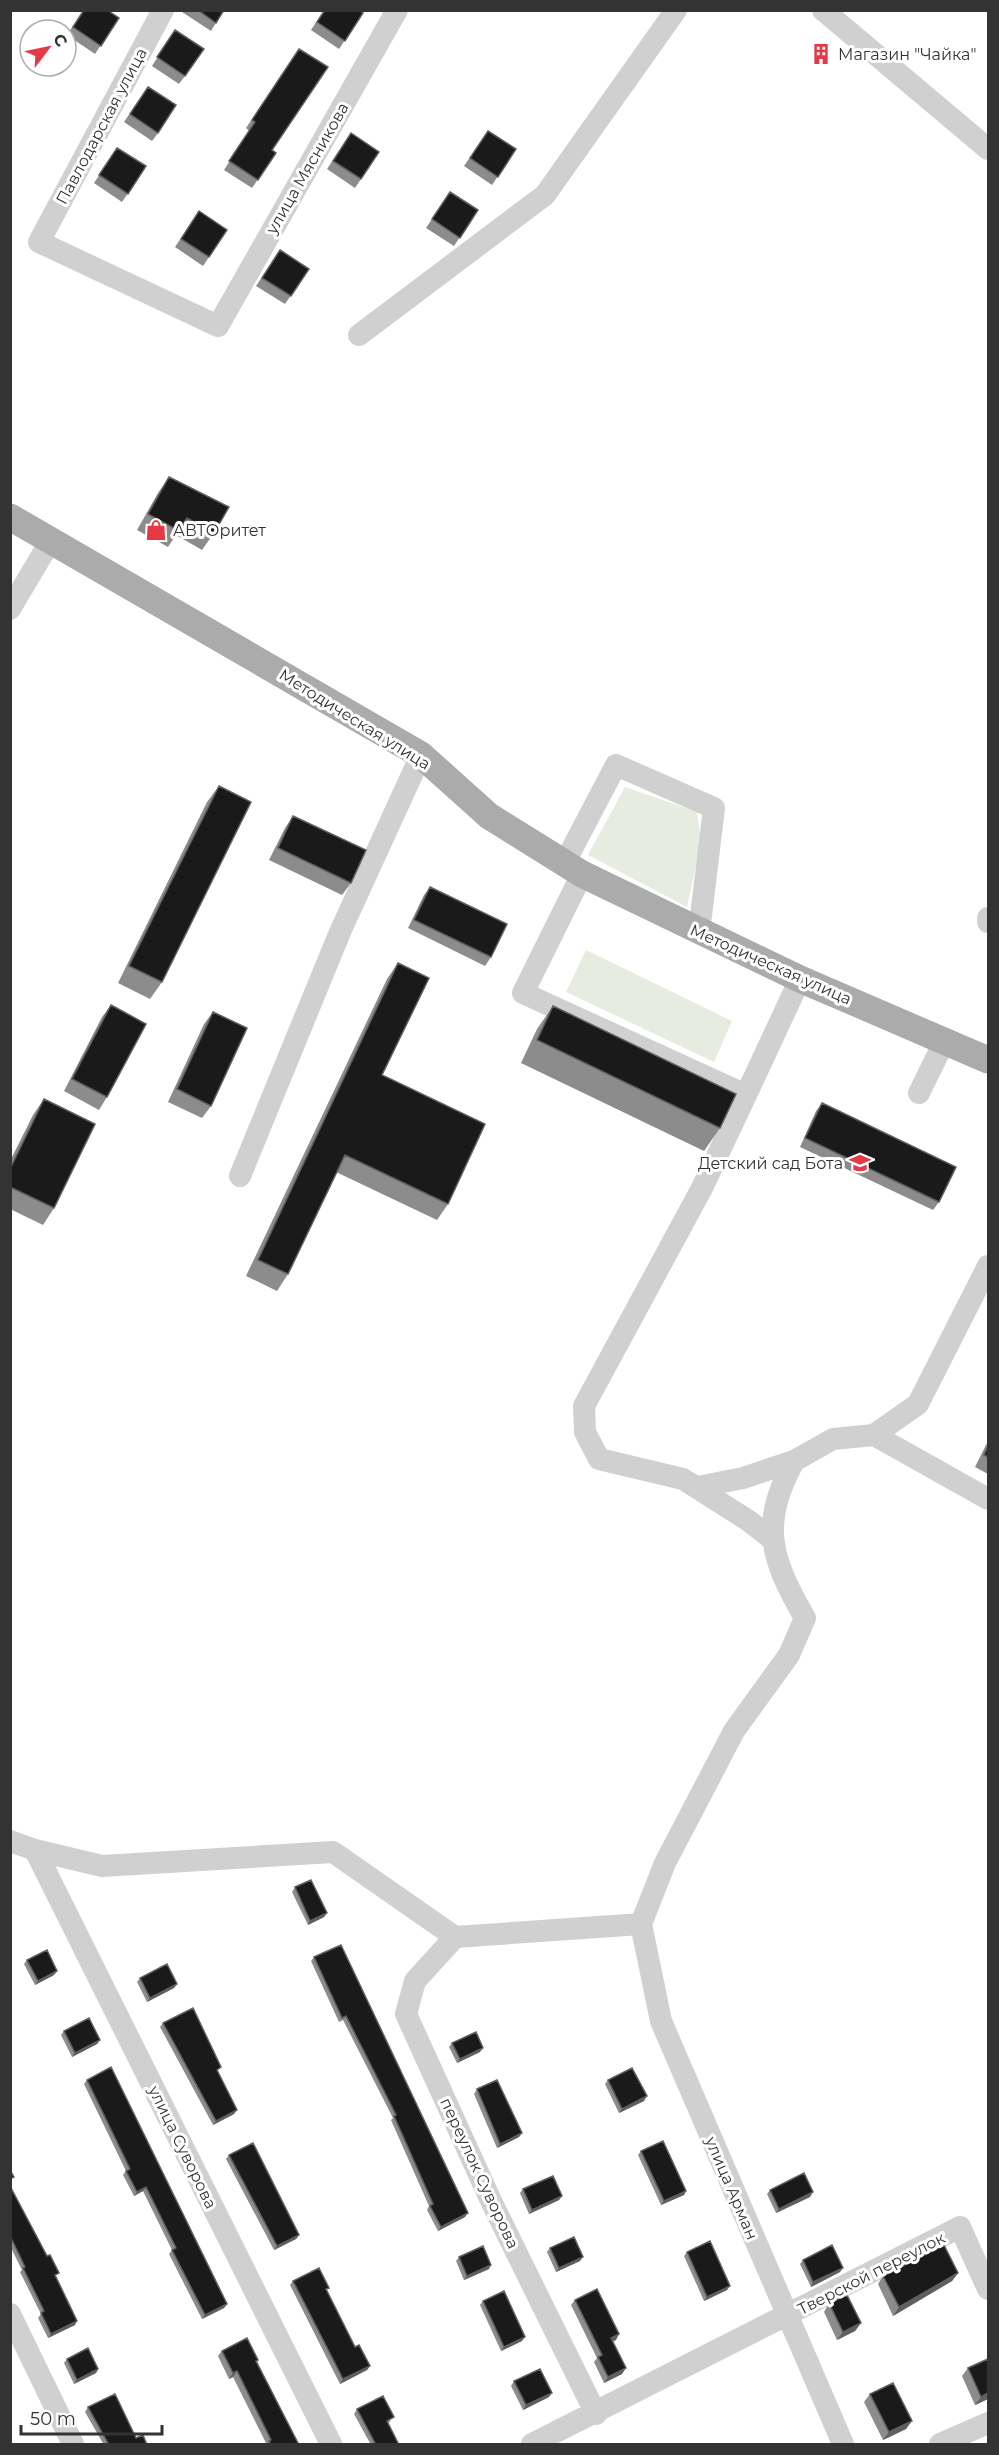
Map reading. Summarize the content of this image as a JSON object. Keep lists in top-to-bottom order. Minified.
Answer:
{"streets":{"main road":["Методическая улица"],"street":["Павлодарская улица","улица Мясникова","улица Суворова","переулок Суворова","улица Арман","Тверской переулок"]},"crossings":[["Павлодарская улица","улица Мясникова"],["улица Арман","Тверской переулок"]],"places":{"building":["Магазин \"Чайка\""],"shop":["АВТОритет"],"school or university":["Детский сад Бота"]},"scale_bar":"50 m","north":"top right"}
